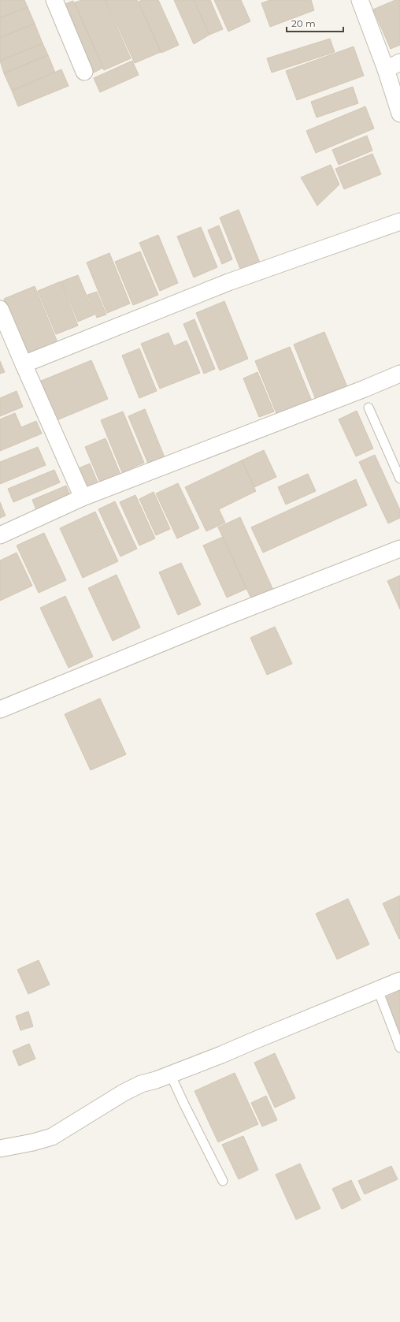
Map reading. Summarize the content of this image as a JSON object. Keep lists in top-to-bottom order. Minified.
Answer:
{"scale_bar":"20 m"}
